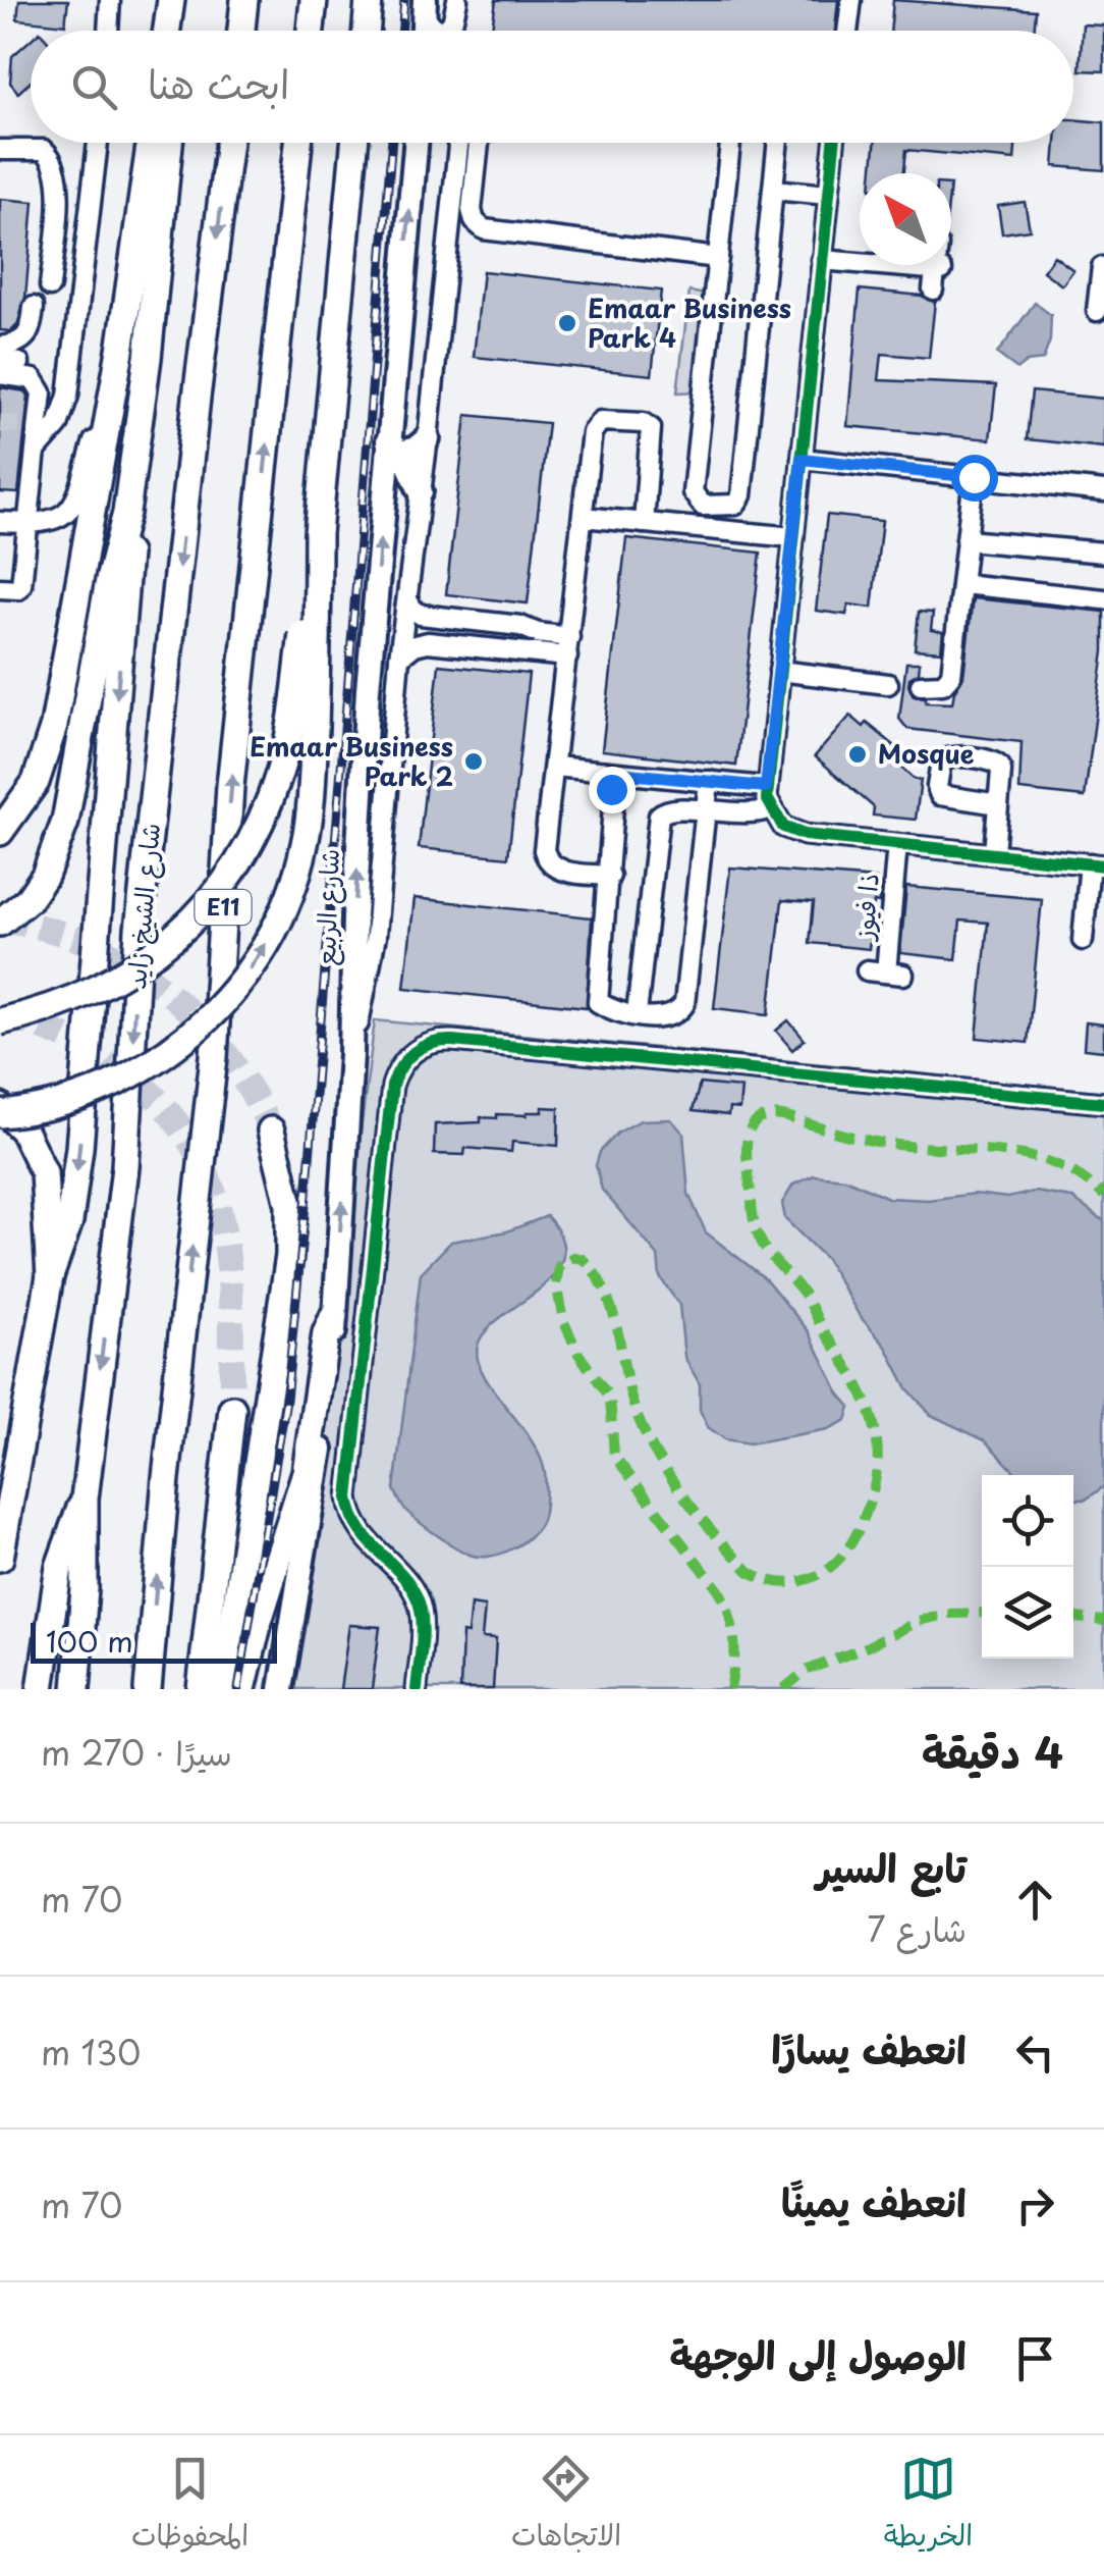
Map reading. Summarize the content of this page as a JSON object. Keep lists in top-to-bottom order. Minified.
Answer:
{"streets":{"highway":["شارع الشيخ زايد","E11"],"main road":["شارع الربيع"],"street":["ذا فيوز"]},"one_way":["شارع الربيع"],"places":["Emaar Business Park 4","Mosque","Emaar Business Park 2"],"scale_bar":"100 m","north":"top left","page":{"search":"ابحث هنا","scale":"100 m","heading":["4 دقيقة","سيرًا · 270 m"],"list":[["تابع السير","شارع 7","70 m"],["انعطف يسارًا","130 m"],["انعطف يمينًا","70 m"],"الوصول إلى الوجهة"],"nav":["الخريطة","الاتجاهات","المحفوظات"]}}
